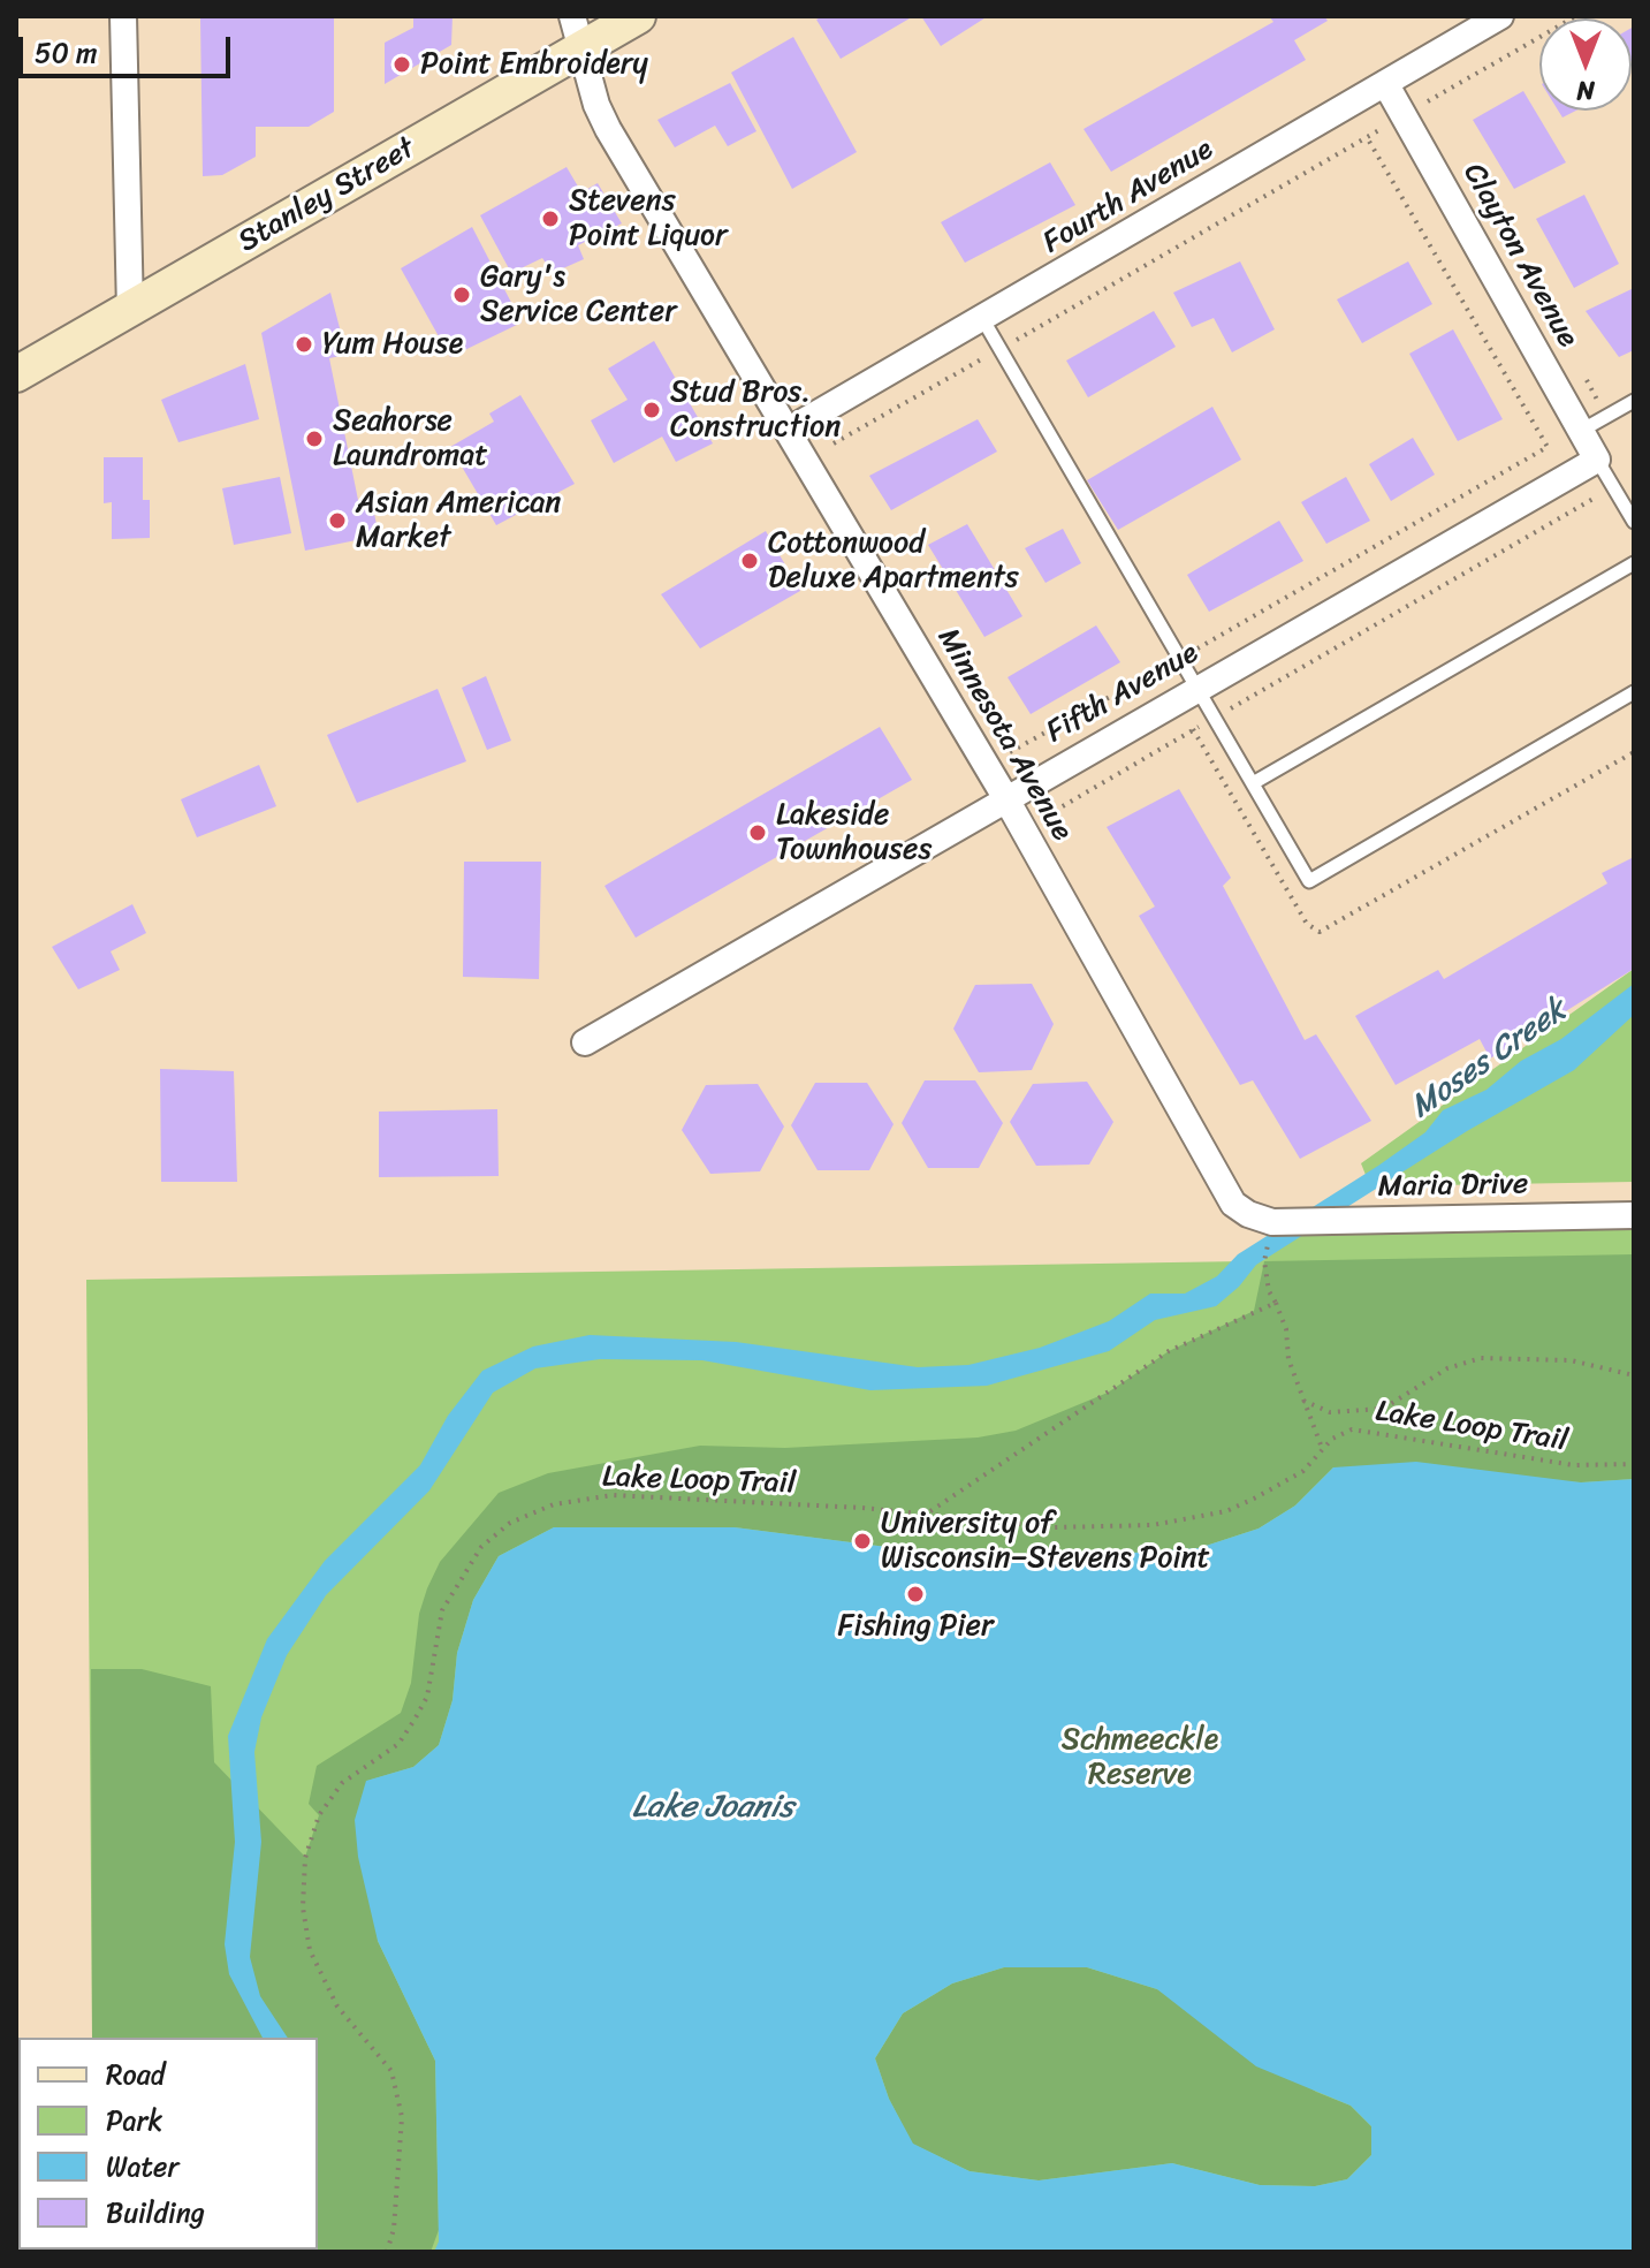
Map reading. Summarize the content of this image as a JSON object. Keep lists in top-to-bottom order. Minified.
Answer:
{"streets":{"street":["Stanley Street","Fourth Avenue","Clayton Avenue","Fifth Avenue","Minnesota Avenue","Maria Drive"],"path":["Lake Loop Trail"]},"crossings":[["Stanley Street","Minnesota Avenue"],["Fourth Avenue","Clayton Avenue"],["Fourth Avenue","Minnesota Avenue"],["Clayton Avenue","Fifth Avenue"],["Fifth Avenue","Minnesota Avenue"],["Minnesota Avenue","Maria Drive"]],"water":["Moses Creek","Lake Joanis"],"parks":["Schmeeckle Reserve"],"places":["Point Embroidery","Stevens Point Liquor","Gary's Service Center","Yum House","Stud Bros. Construction","Seahorse Laundromat","Asian American Market","Cottonwood Deluxe Apartments","Lakeside Townhouses","University of Wisconsin–Stevens Point","Fishing Pier"],"legend":["Road","Park","Water","Building"],"scale_bar":"50 m","north":"bottom"}
